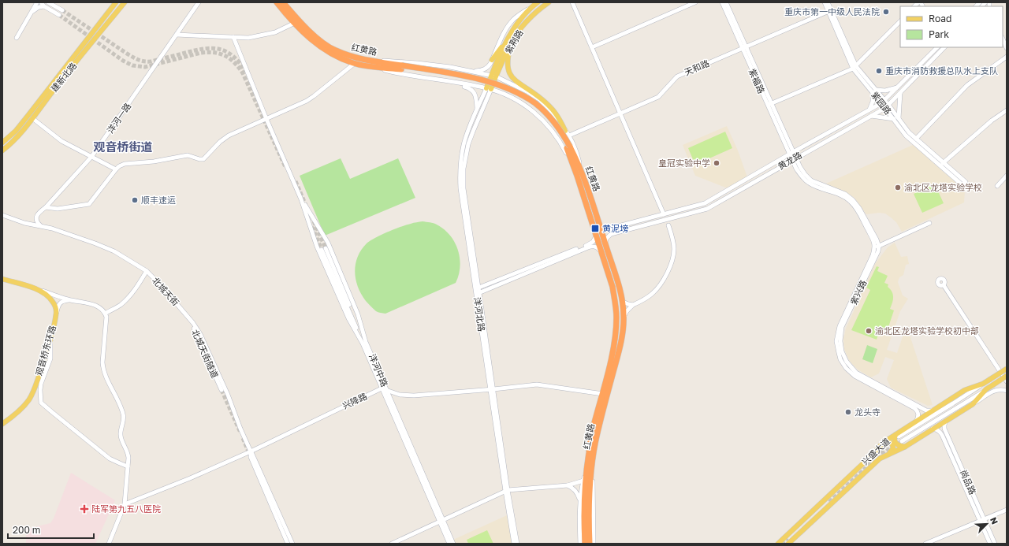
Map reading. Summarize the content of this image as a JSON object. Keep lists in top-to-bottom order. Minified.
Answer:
{"streets":{"highway":["红黄路"],"main road":["紫荆路","建新北路","观音桥东环路","兴盛大道"],"street":["天和路","紫福路","紫园路","洋河一路","黄龙路","北城天街","紫兴路","洋河北路","北城天街隧道","洋河中路","兴降路","尚品路"]},"crossings":[["紫荆路","洋河北路"],["红黄路","黄龙路"],["天和路","紫福路"],["天和路","紫园路"],["紫福路","黄龙路"],["紫园路","黄龙路"],["洋河一路","北城天街"],["北城天街","北城天街隧道"],["北城天街","兴降路"],["紫兴路","兴盛大道"],["洋河中路","兴降路"],["兴盛大道","尚品路"]],"districts":["观音桥街道"],"places":{"other":["重庆市第一中级人民法院","重庆市消防救援总队水上支队","皇冠实验中学","渝北区龙塔实验学校","顺丰速运","渝北区龙塔实验学校初中部","龙头寺"],"transit":["黄泥塝"],"health":["陆军第九五八医院"]},"legend":["Road","Park"],"scale_bar":"200 m","north":"top right"}
